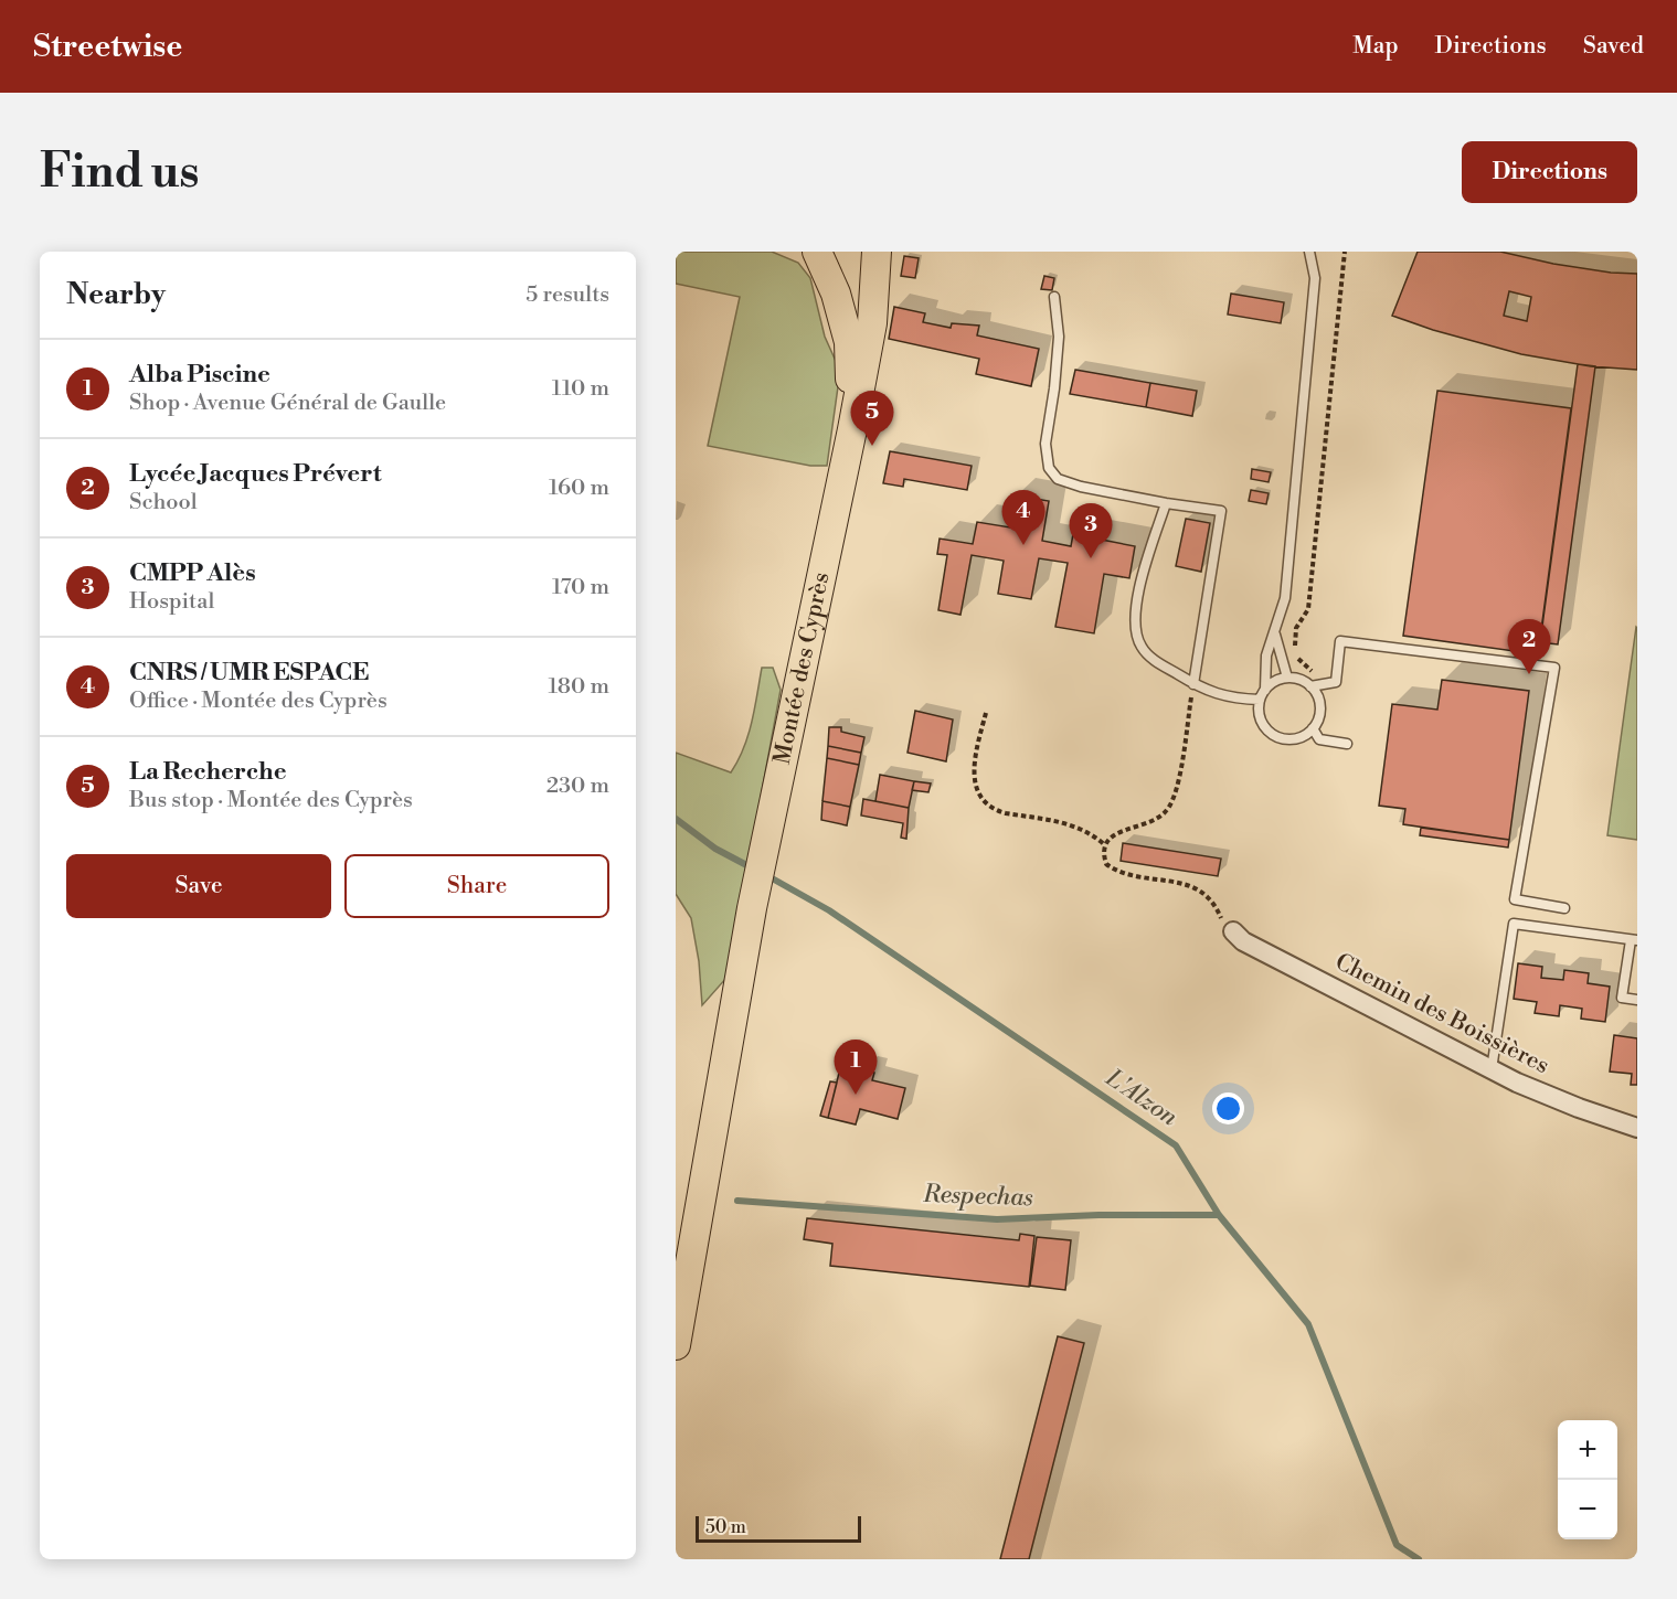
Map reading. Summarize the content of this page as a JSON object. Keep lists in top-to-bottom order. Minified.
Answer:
{"streets":{"main road":["Montée des Cyprès"],"street":["Chemin des Boissières"]},"water":["L'Alzon","Respechas"],"scale_bar":"50 m","page":{"header":"Streetwise","nav":["Map","Directions","Saved"],"buttons":["Directions",["Save","Share"]],"title":"Find us","heading":["Nearby","5 results"],"list":[{"mark":"1","name":"Alba Piscine","note":"Shop · Avenue Général de Gaulle","value":"110 m"},{"mark":"2","name":"Lycée Jacques Prévert","note":"School","value":"160 m"},{"mark":"3","name":"CMPP Alès","note":"Hospital","value":"170 m"},{"mark":"4","name":"CNRS / UMR ESPACE","note":"Office · Montée des Cyprès","value":"180 m"},{"mark":"5","name":"La Recherche","note":"Bus stop · Montée des Cyprès","value":"230 m"}],"pins":["5","4","3","2","1"],"map_buttons":["+","−"],"scale":"50 m"}}
